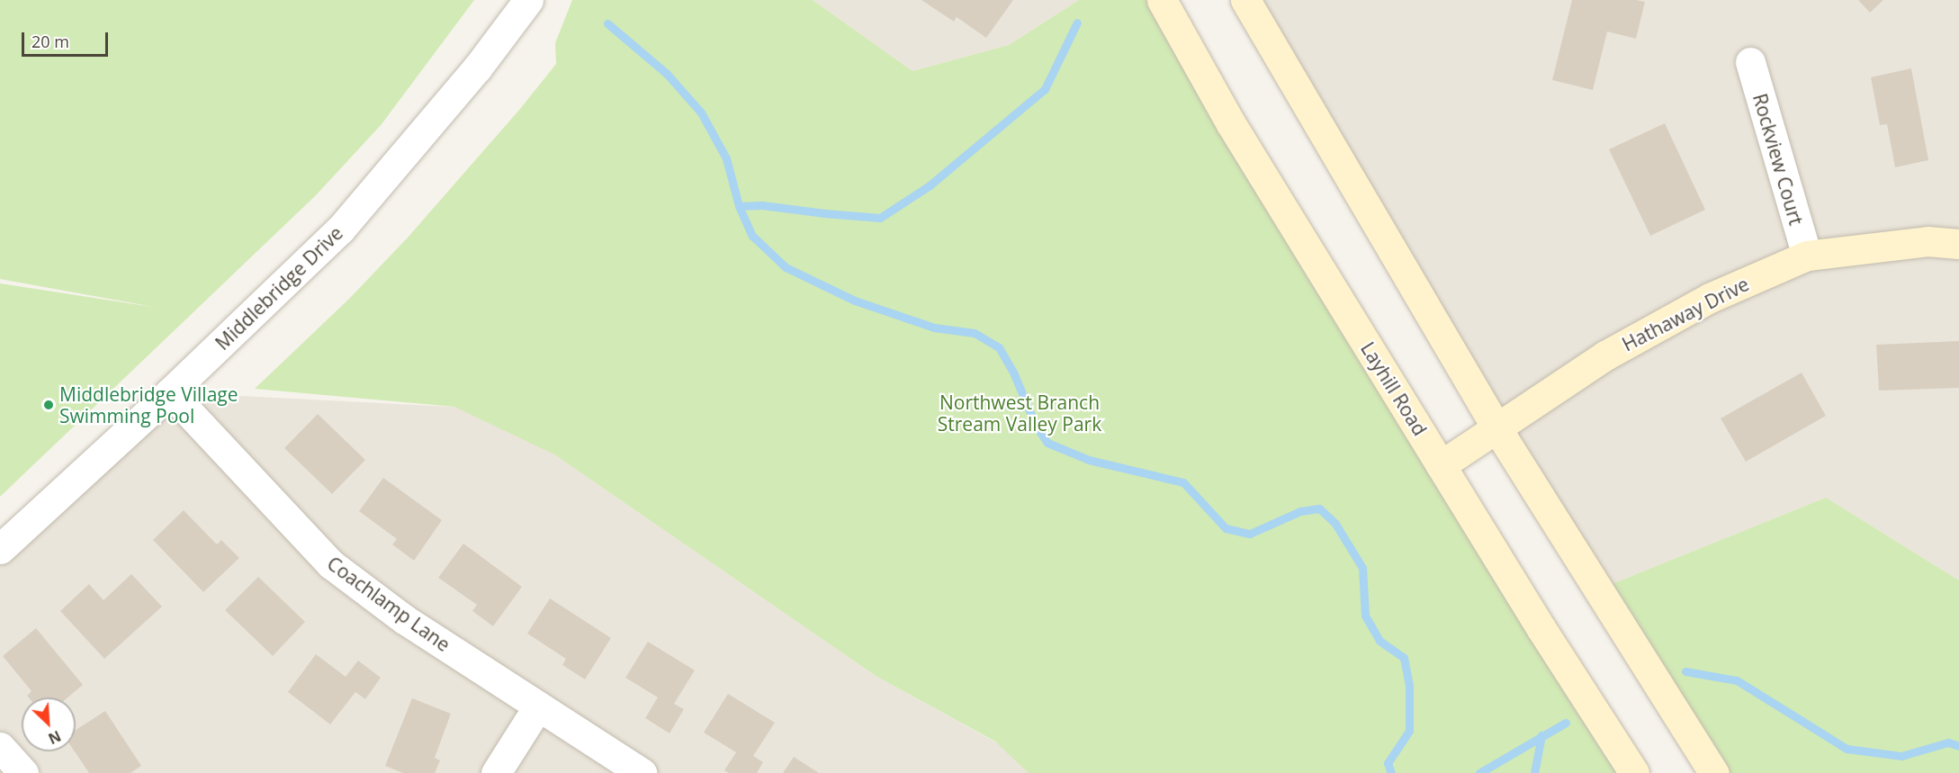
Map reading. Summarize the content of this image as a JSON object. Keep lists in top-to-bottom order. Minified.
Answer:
{"streets":{"main road":["Hathaway Drive","Layhill Road"],"street":["Rockview Court","Middlebridge Drive","Coachlamp Lane"]},"crossings":[["Rockview Court","Hathaway Drive"],["Middlebridge Drive","Coachlamp Lane"],["Hathaway Drive","Layhill Road"]],"parks":["Northwest Branch Stream Valley Park"],"places":["Middlebridge Village Swimming Pool"],"scale_bar":"20 m","north":"bottom right"}
